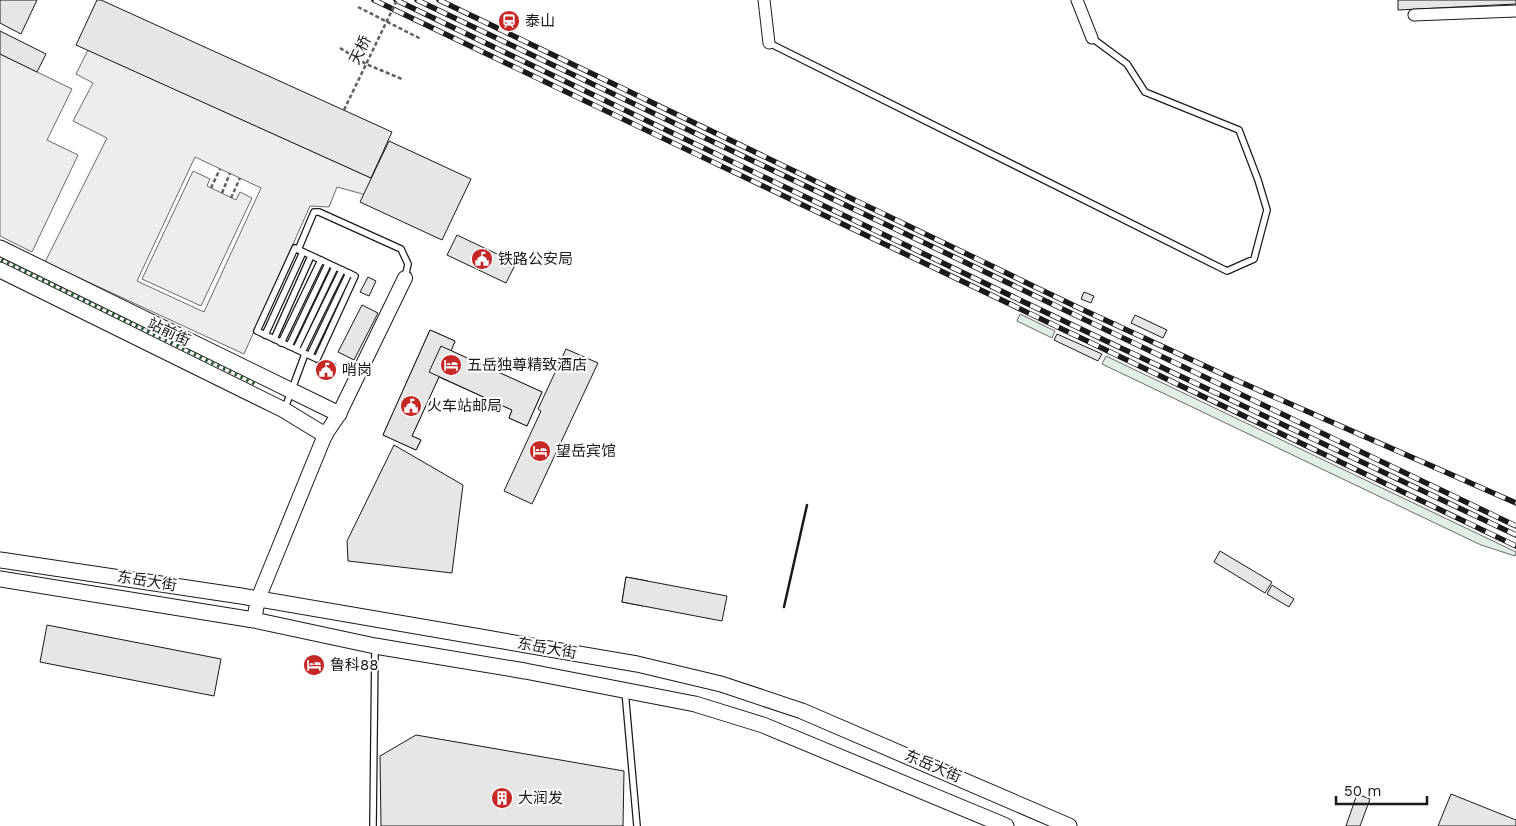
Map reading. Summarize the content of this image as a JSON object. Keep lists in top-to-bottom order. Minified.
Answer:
{"streets":{"main road":["站前街","东岳大街"],"path":["天桥"]},"places":{"station":["泰山"],"public building":["铁路公安局","哨岗","火车站邮局"],"hotel":["五岳独尊精致酒店","望岳宾馆","鲁科88"],"building":["大润发"]},"scale_bar":"50 m"}
